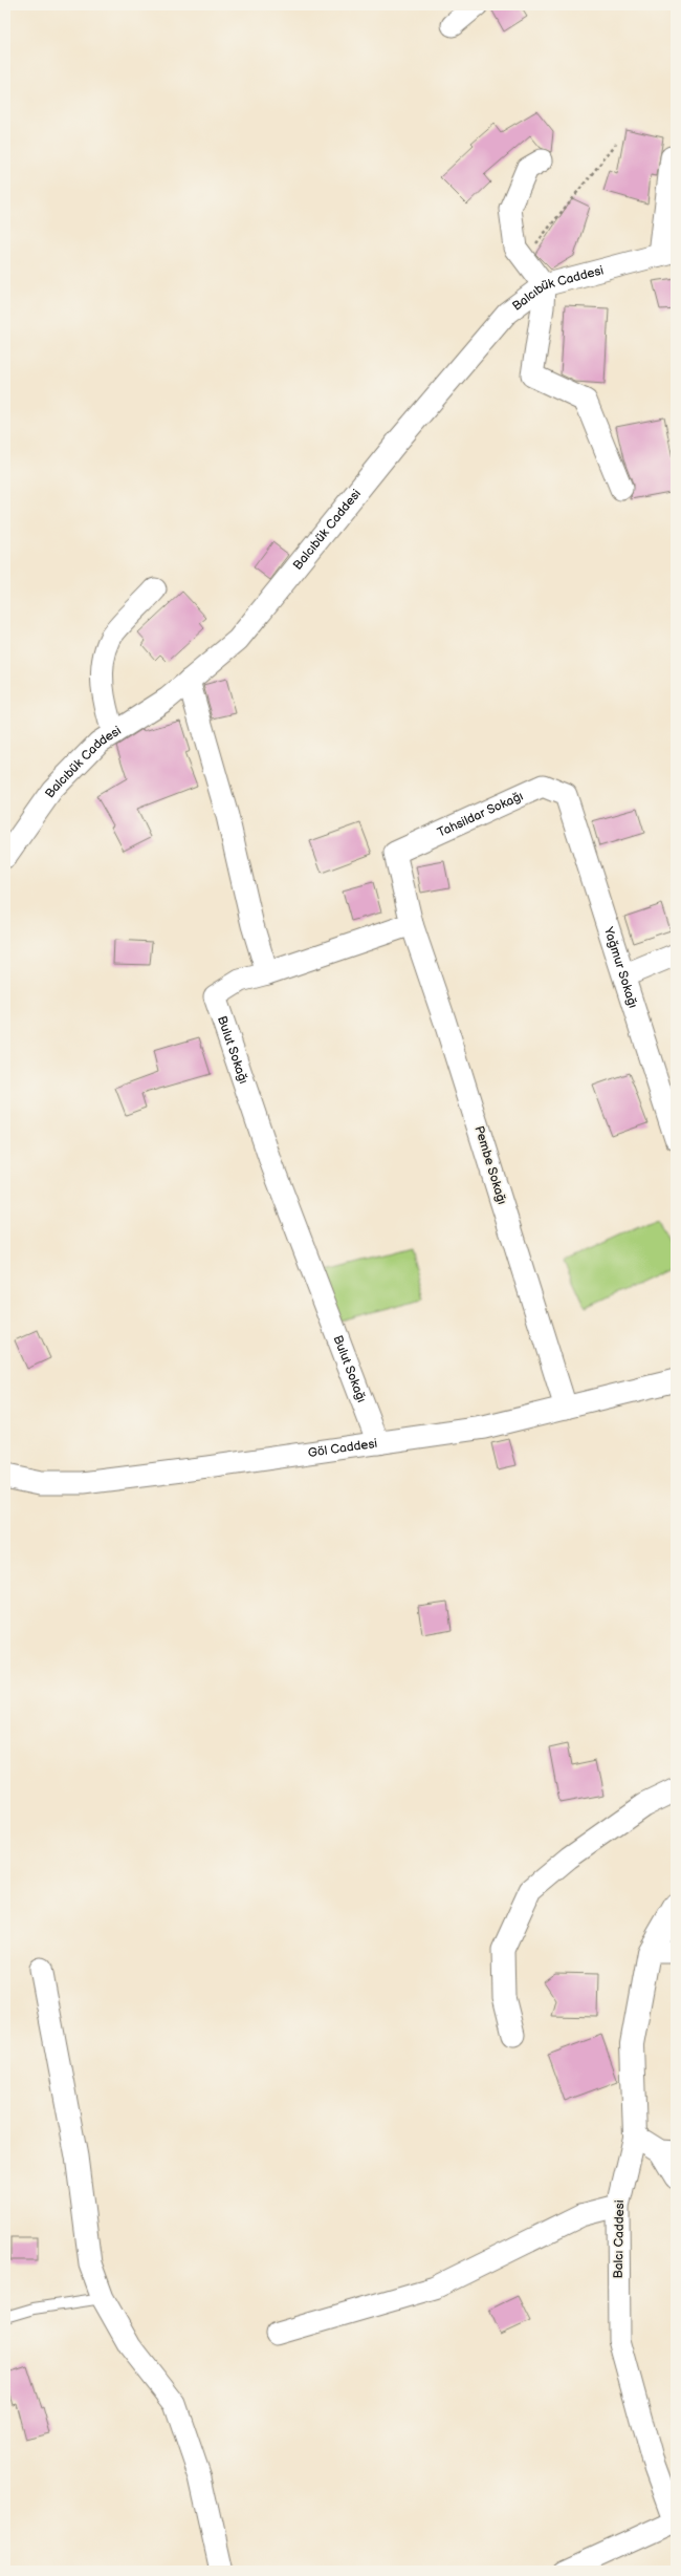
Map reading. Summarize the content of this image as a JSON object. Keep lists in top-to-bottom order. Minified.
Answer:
{"streets":{"street":["Balcıbük Caddesi","Tahsildar Sokağı","Yağmur Sokağı","Bulut Sokağı","Pembe Sokağı","Göl Caddesi","Balcı Caddesi"]},"crossings":[["Tahsildar Sokağı","Yağmur Sokağı"],["Tahsildar Sokağı","Pembe Sokağı"],["Bulut Sokağı","Göl Caddesi"],["Pembe Sokağı","Göl Caddesi"]]}
